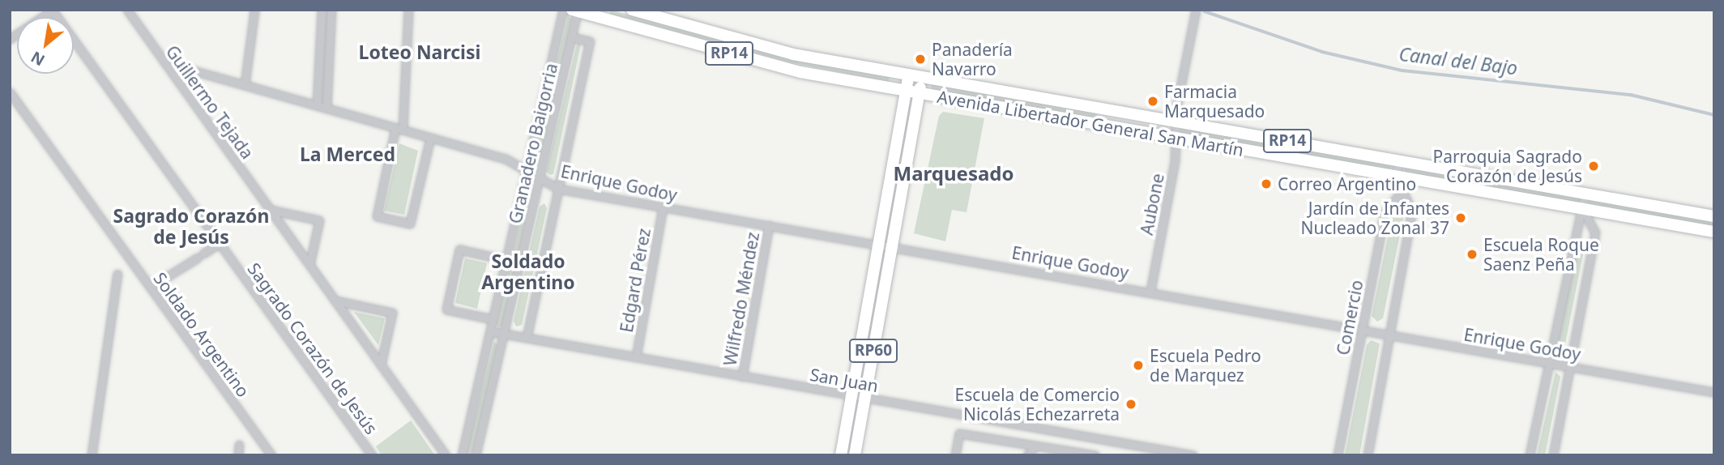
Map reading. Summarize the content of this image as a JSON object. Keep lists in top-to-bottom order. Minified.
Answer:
{"streets":{"main road":["RP14","Avenida Libertador General San Martín","RP60"],"street":["Guillermo Tejada","Granadero Baigorria","Enrique Godoy","Aubone","Edgard Pérez","Wilfredo Méndez","Comercio","Soldado Argentino","Sagrado Corazón de Jesús","San Juan"]},"crossings":[["Guillermo Tejada","Enrique Godoy"],["Avenida Libertador General San Martín","Granadero Baigorria"],["Avenida Libertador General San Martín","Aubone"],["Avenida Libertador General San Martín","RP60"],["Granadero Baigorria","Enrique Godoy"],["Granadero Baigorria","San Juan"],["Enrique Godoy","Aubone"],["Enrique Godoy","Edgard Pérez"],["Enrique Godoy","Wilfredo Méndez"],["Enrique Godoy","Comercio"],["Enrique Godoy","RP60"],["Edgard Pérez","San Juan"],["Wilfredo Méndez","San Juan"],["RP60","San Juan"]],"districts":["Loteo Narcisi","La Merced","Marquesado","Sagrado Corazón de Jesús","Soldado Argentino"],"water":["Canal del Bajo"],"places":["Panadería Navarro","Farmacia Marquesado","Parroquia Sagrado Corazón de Jesús","Correo Argentino","Jardín de Infantes Nucleado Zonal 37","Escuela Roque Saenz Peña","Escuela Pedro de Marquez","Escuela de Comercio Nicolás Echezarreta"],"north":"bottom left"}
